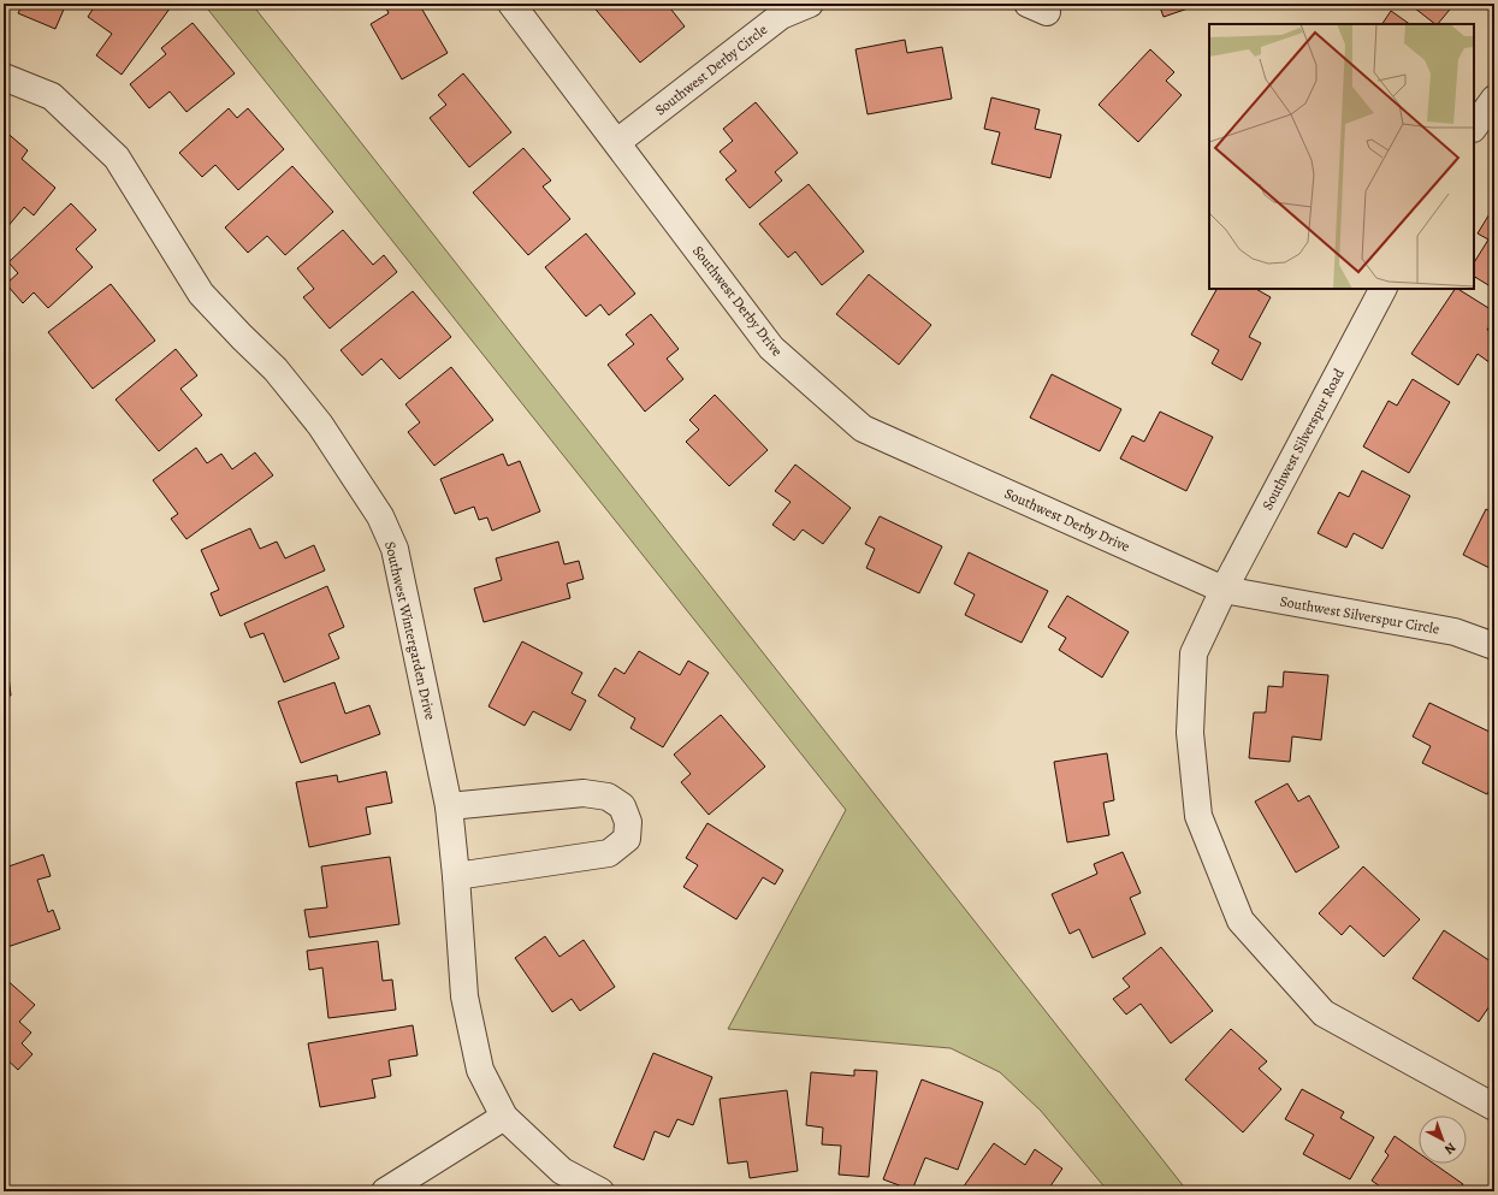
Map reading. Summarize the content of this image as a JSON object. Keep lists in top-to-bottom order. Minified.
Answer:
{"streets":{"street":["Southwest Derby Circle","Southwest Derby Drive","Southwest Silverspur Road","Southwest Silverspur Circle","Southwest Wintergarden Drive"]},"crossings":[["Southwest Derby Circle","Southwest Derby Drive"],["Southwest Derby Drive","Southwest Silverspur Road"],["Southwest Derby Drive","Southwest Silverspur Circle"],["Southwest Silverspur Road","Southwest Silverspur Circle"]],"north":"bottom right"}
